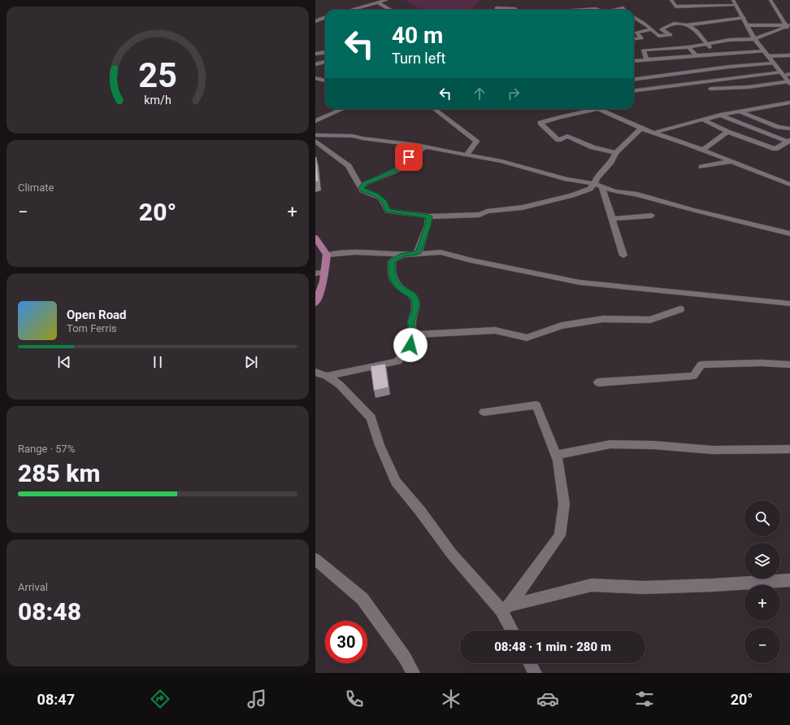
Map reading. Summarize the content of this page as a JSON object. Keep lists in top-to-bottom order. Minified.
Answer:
{"page":{"turn":["40 m","Turn left"],"tile":["Climate",["Range · 57%","285 km"],["Arrival","08:48"]],"heat":["−","20°","+"],"song":["Open Road","Tom Ferris"],"map_buttons":["+","−"],"limit":"30","trip":"08:48 · 1 min · 280 m","tabs":["08:47","20°"],"gauge":["25","km/h"]}}
